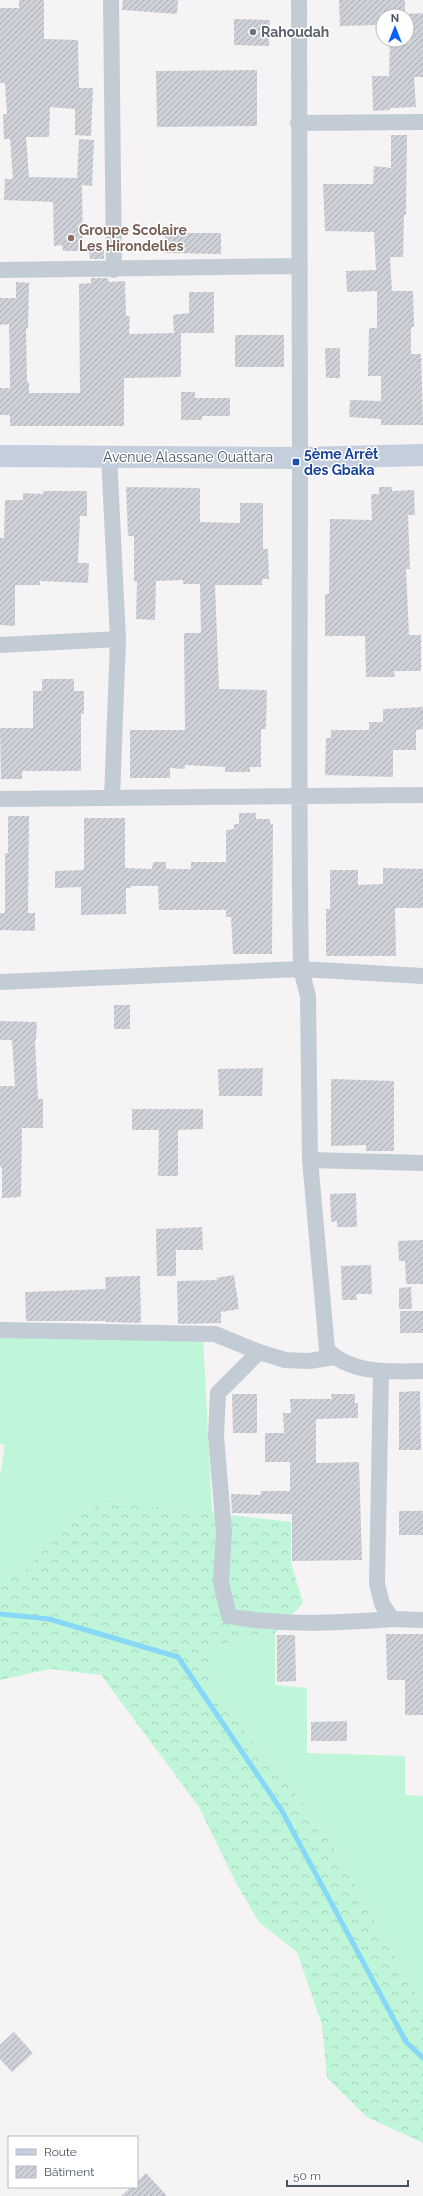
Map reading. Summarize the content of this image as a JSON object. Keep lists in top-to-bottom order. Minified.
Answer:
{"streets":{"street":["Avenue Alassane Ouattara"]},"places":{"other":["Rahoudah","Groupe Scolaire Les Hirondelles"],"transit":["5ème Arrêt des Gbaka"]},"legend":["Route","Bâtiment"],"scale_bar":"50 m","north":"top"}
